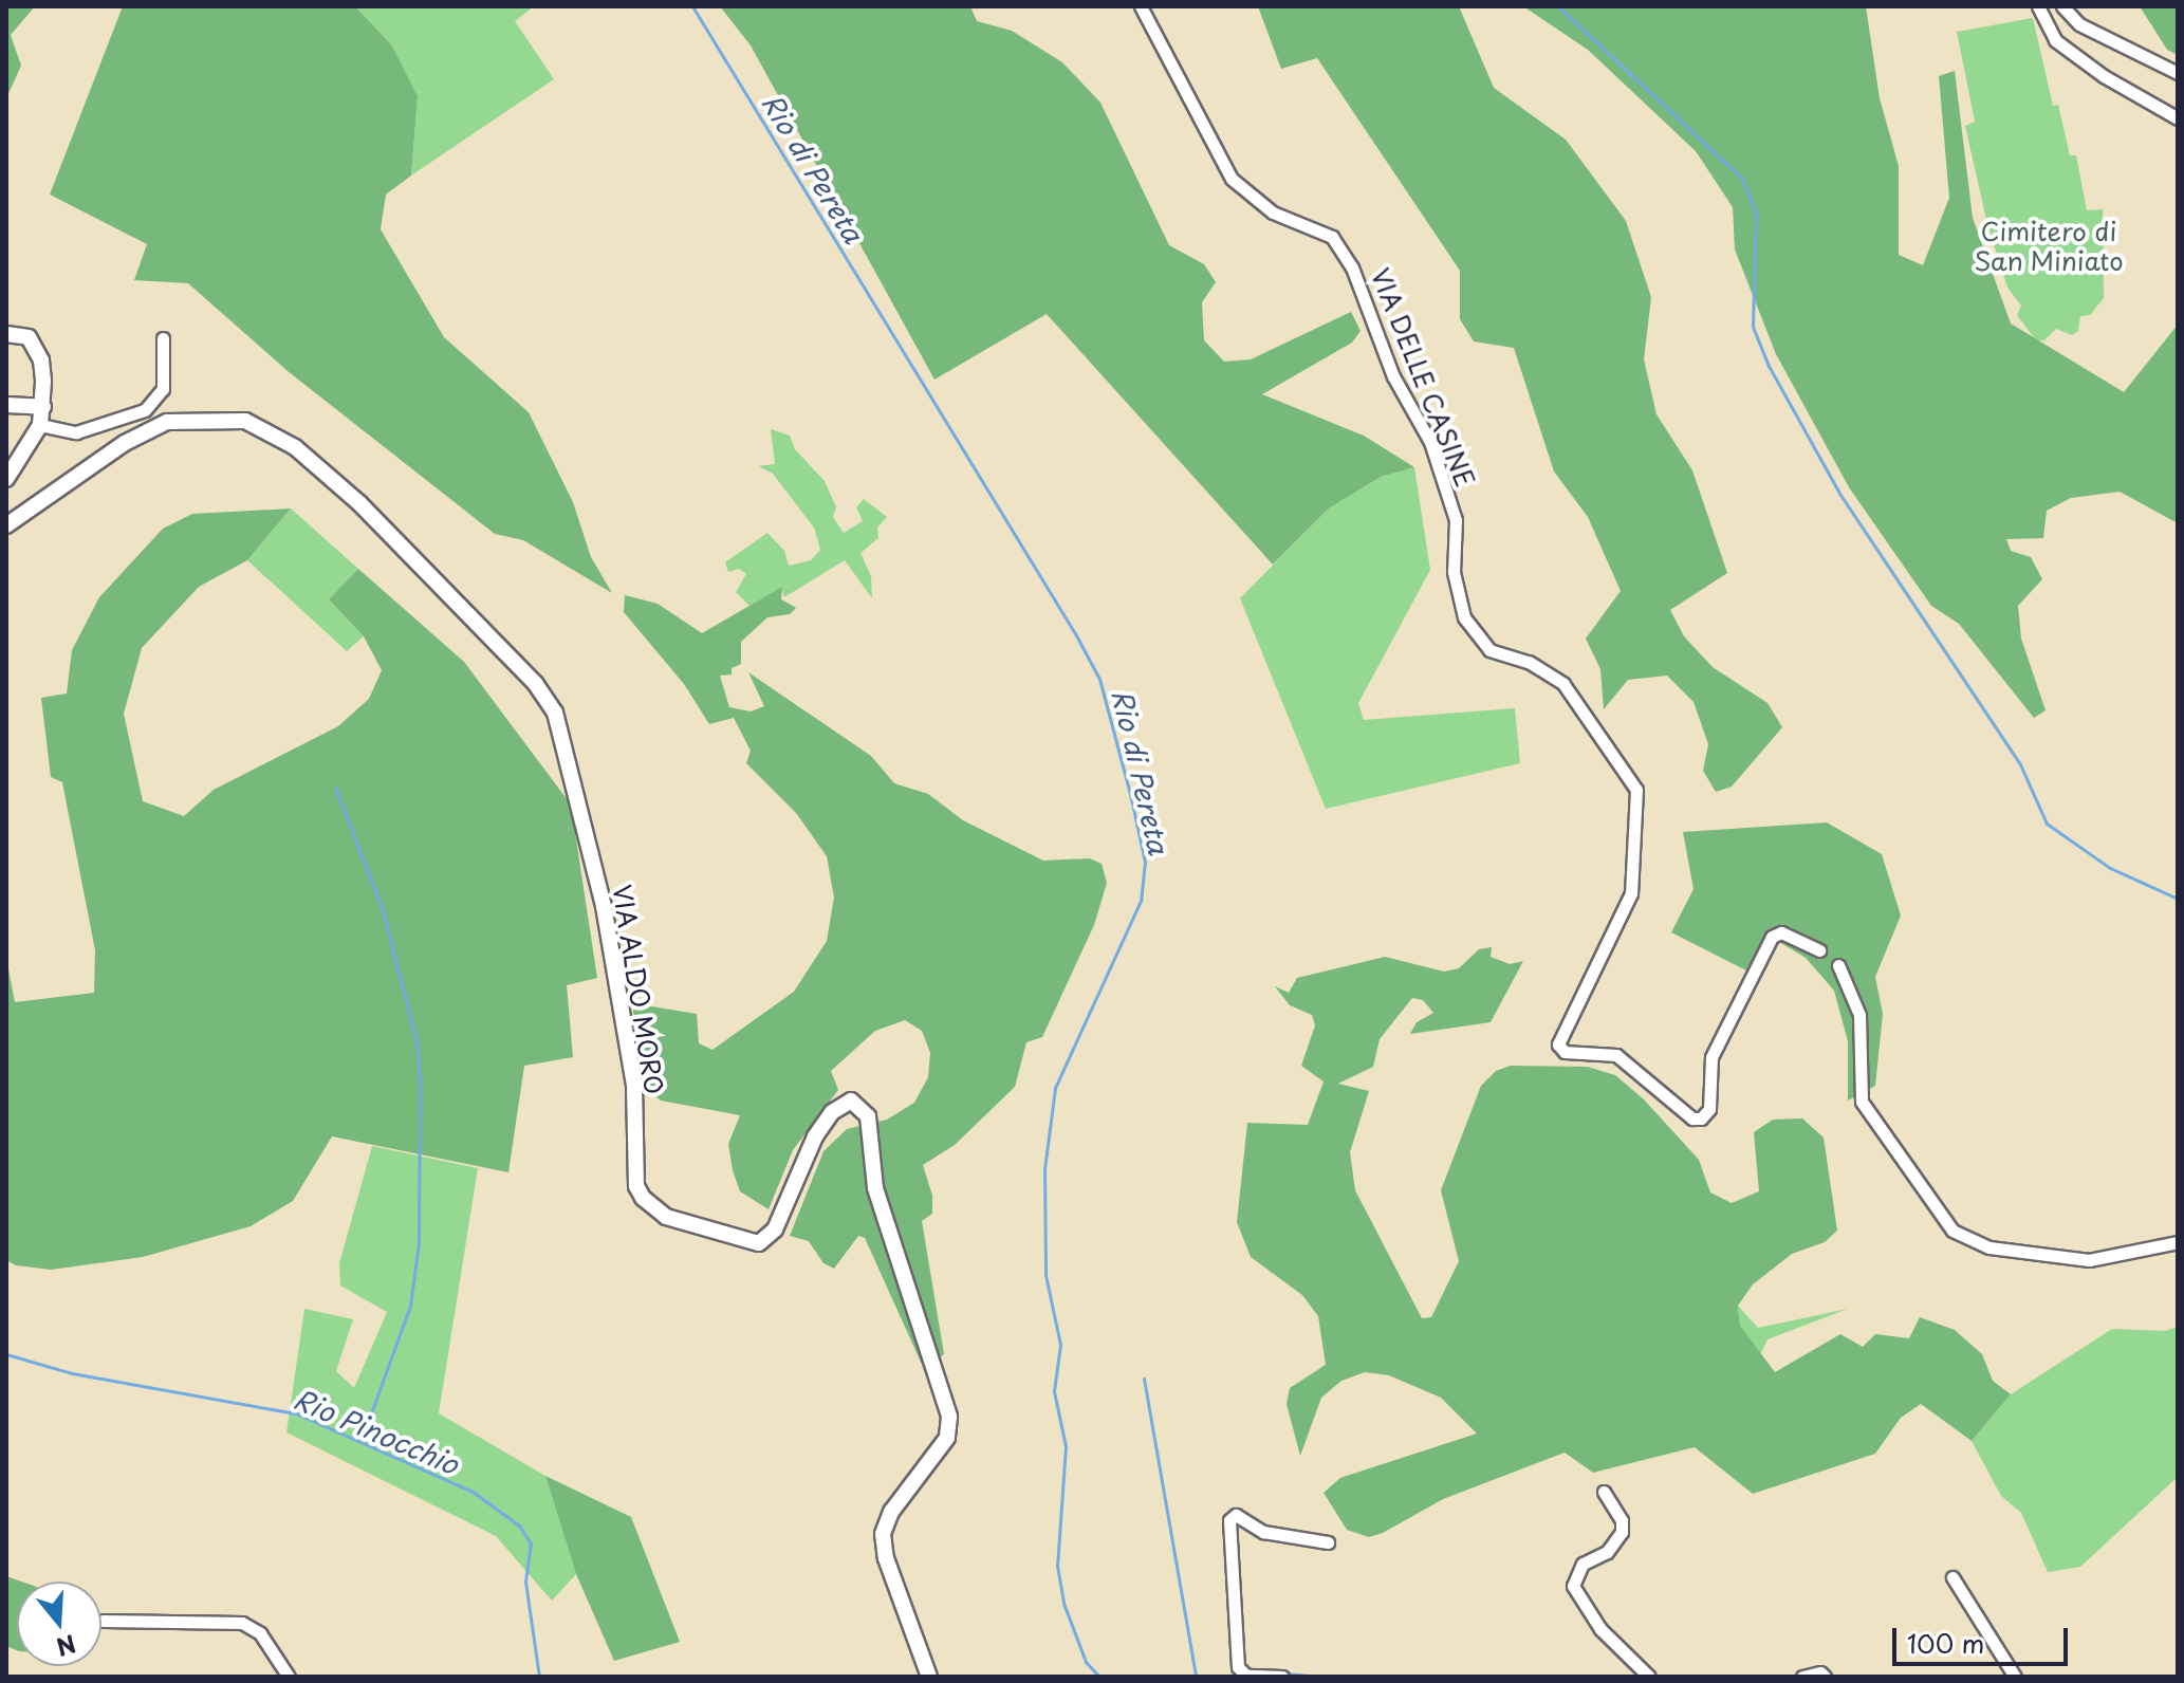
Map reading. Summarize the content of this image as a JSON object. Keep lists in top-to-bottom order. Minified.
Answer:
{"streets":{"main road":["VIA ALDO MORO"],"street":["VIA DELLE CASINE"]},"water":["Rio di Pereta","Rio Pinocchio"],"parks":["Cimitero di San Miniato"],"scale_bar":"100 m","north":"bottom"}
